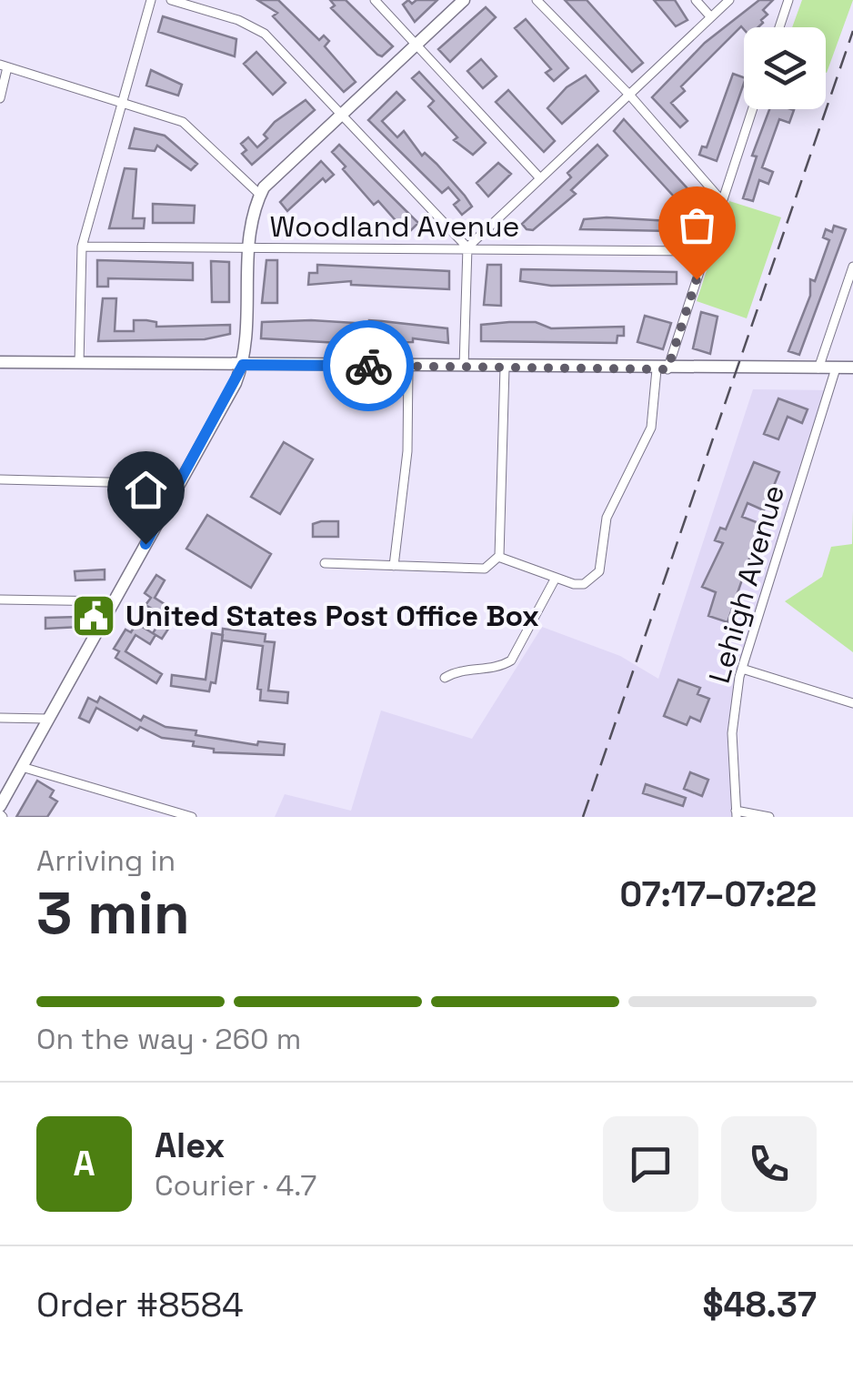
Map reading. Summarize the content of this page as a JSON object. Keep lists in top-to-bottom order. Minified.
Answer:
{"streets":{"street":["Woodland Avenue","Lehigh Avenue"]},"places":{"public building":["United States Post Office Box"]},"page":{"heading":["3 min","Arriving in","07:17–07:22"],"panel":["Alex","Courier · 4.7","Order #8584","$48.37"],"bar":"On the way · 260 m","round":"A"}}
